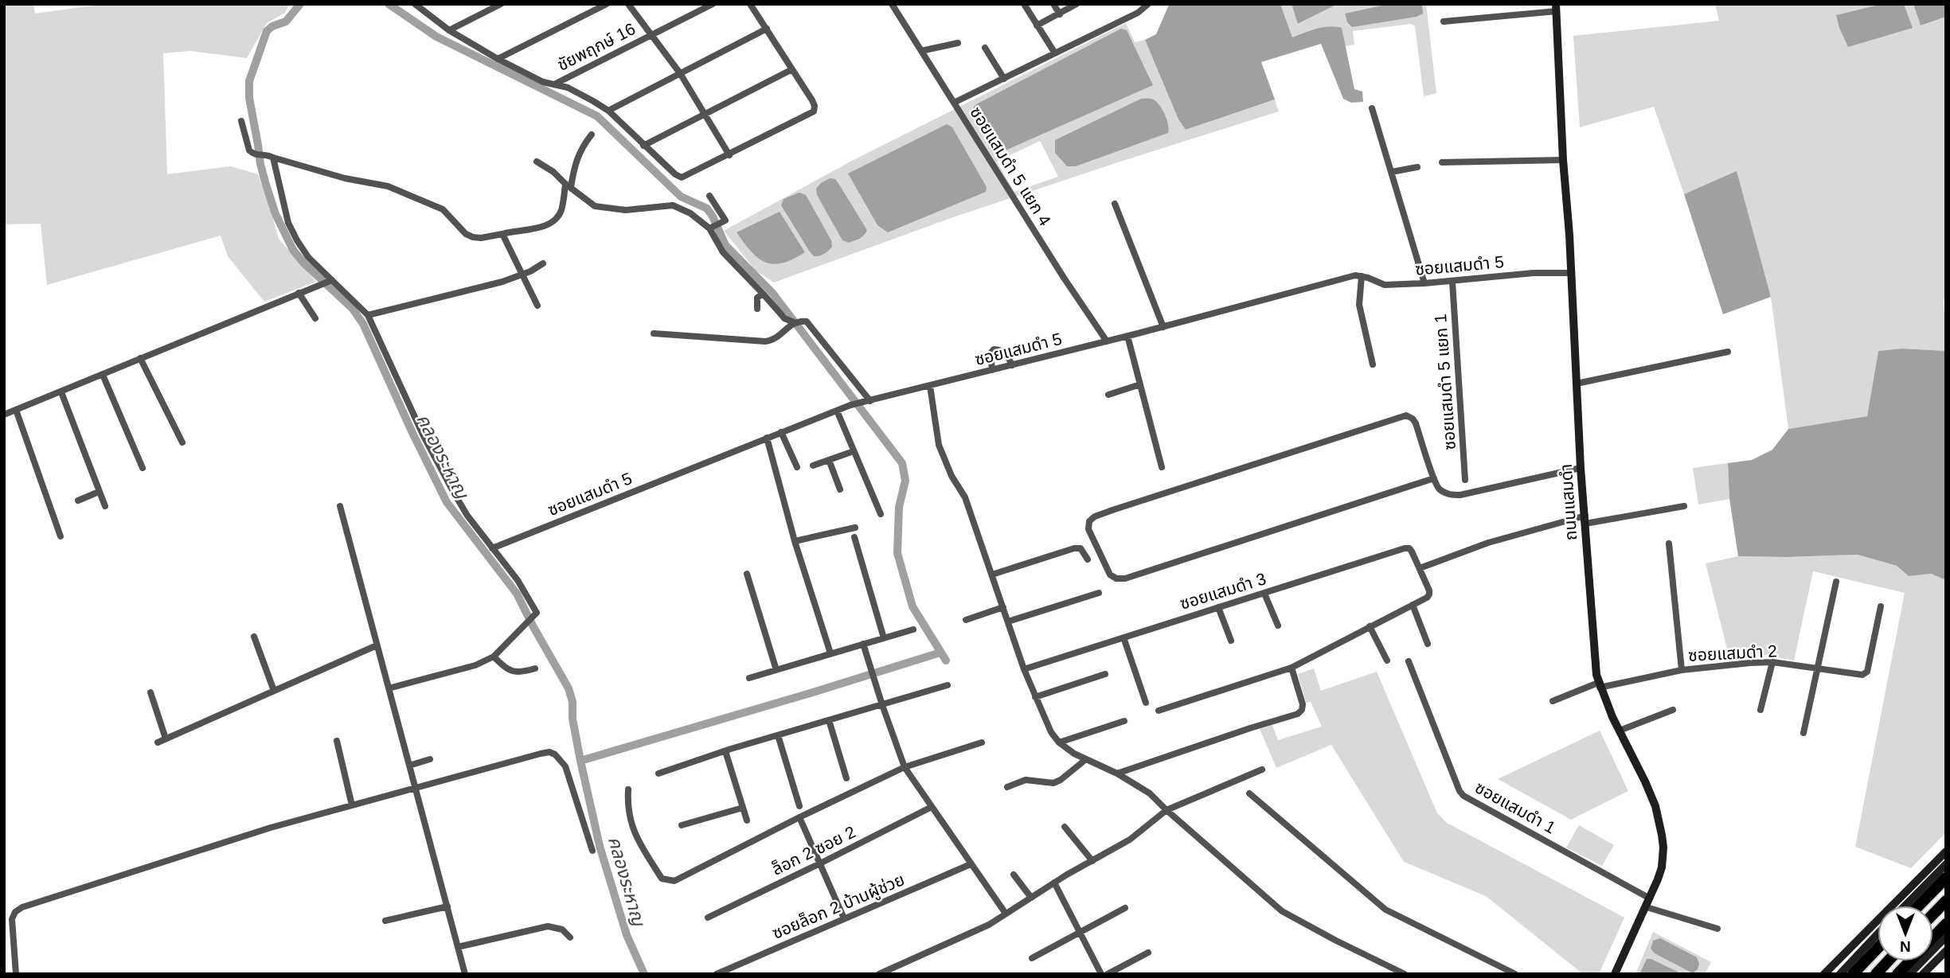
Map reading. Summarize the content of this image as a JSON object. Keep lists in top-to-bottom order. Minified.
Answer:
{"streets":{"street":["ชัยพฤกษ์ 16","ซอยแสมดำ 5 แยก 4","ซอยแสมดำ 5","ซอยแสมดำ 5 แยก 1","ถนนแสมดำ","ซอยแสมดำ 3","ซอยแสมดำ 2","ซอยแสมดำ 1","ล็อก 2 ซอย 2","ซอยล็อก 2 บ้านผู้ช่วย"]},"crossings":[["ซอยแสมดำ 5 แยก 4","ซอยแสมดำ 5"],["ซอยแสมดำ 5","ซอยแสมดำ 5 แยก 1"],["ซอยแสมดำ 5","ถนนแสมดำ"],["ถนนแสมดำ","ซอยแสมดำ 2"],["ถนนแสมดำ","ซอยแสมดำ 1"]],"water":["คลองระหาญ"],"north":"bottom"}
